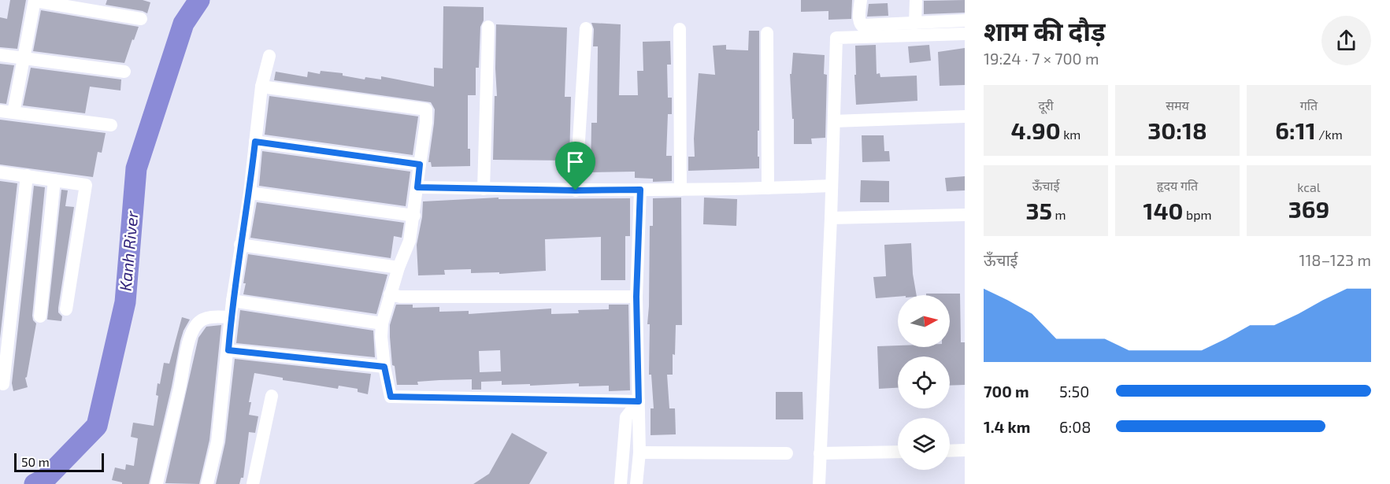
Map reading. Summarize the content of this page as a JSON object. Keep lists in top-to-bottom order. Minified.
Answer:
{"water":["Kanh River"],"scale_bar":"50 m","north":"right","page":{"heading":["शाम की दौड़","19:24 · 7 × 700 m"],"stats":[["दूरी","4.90 km"],["समय","30:18"],["गति","6:11 /km"],["ऊँचाई","35 m"],["हृदय गति","140 bpm"],["kcal","369"]],"chart":["ऊँचाई","118–123 m"],"list":[{"name":"700 m","note":"5:50"},{"name":"1.4 km","note":"6:08"}],"scale":"50 m"}}
